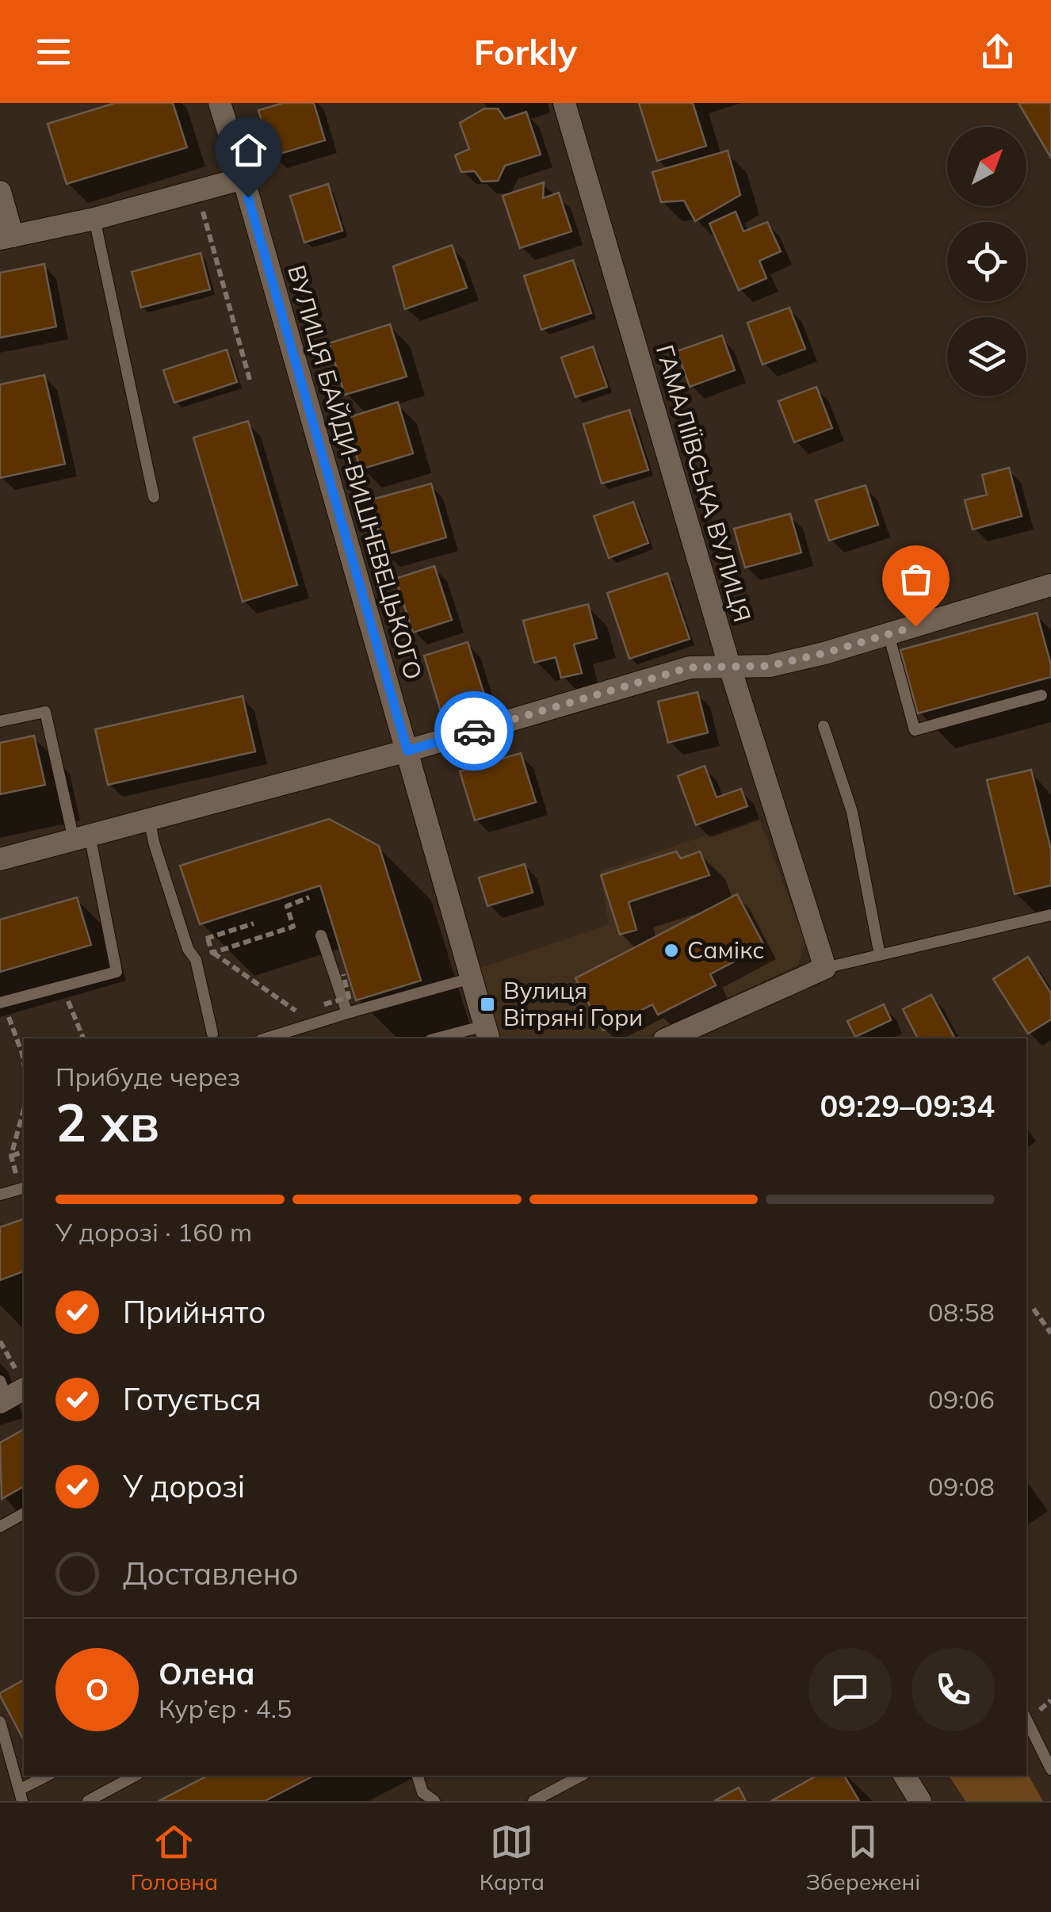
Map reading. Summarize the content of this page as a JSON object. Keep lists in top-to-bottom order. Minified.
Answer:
{"streets":{"street":["ВУЛИЦЯ БАЙДИ-ВИШНЕВЕЦЬКОГО","ГАМАЛІЇВСЬКА ВУЛИЦЯ"]},"places":{"other":["Самікс"],"transit":["Вулиця Вітряні Гори"]},"north":"top right","page":{"header":"Forkly","heading":["2 хв","Прибуде через","09:29–09:34"],"panel":["Олена","Кур’єр · 4.5"],"bar":"У дорозі · 160 m","list":[["Прийнято","08:58"],["Готується","09:06"],["У дорозі","09:08"],"Доставлено"],"round":"О","tabs":["Головна","Карта","Збережені"]}}
